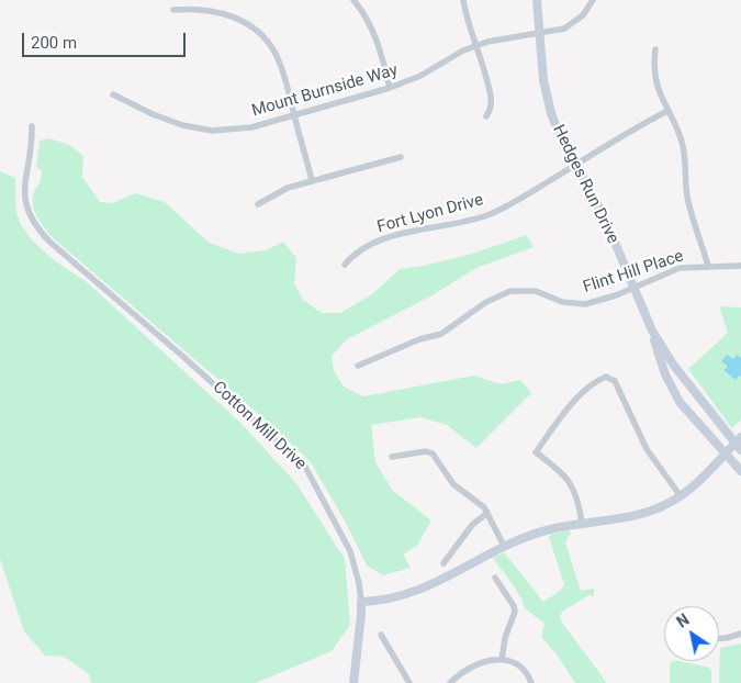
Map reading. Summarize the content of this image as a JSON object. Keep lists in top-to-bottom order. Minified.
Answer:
{"streets":{"street":["Mount Burnside Way","Hedges Run Drive","Fort Lyon Drive","Flint Hill Place","Cotton Mill Drive"]},"crossings":[["Mount Burnside Way","Hedges Run Drive"],["Hedges Run Drive","Fort Lyon Drive"],["Hedges Run Drive","Flint Hill Place"]],"scale_bar":"200 m","north":"top left"}
